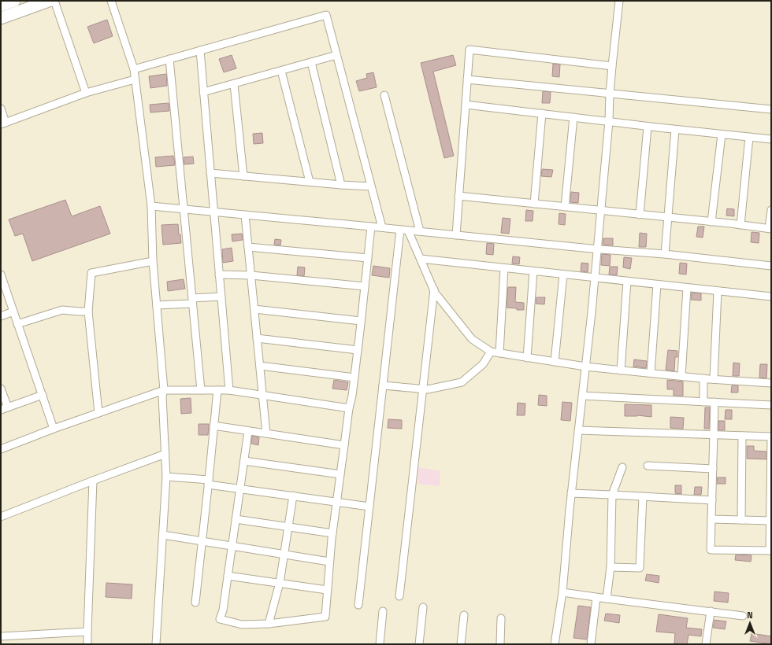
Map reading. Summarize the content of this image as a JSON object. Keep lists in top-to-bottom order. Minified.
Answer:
{"north":"top"}
